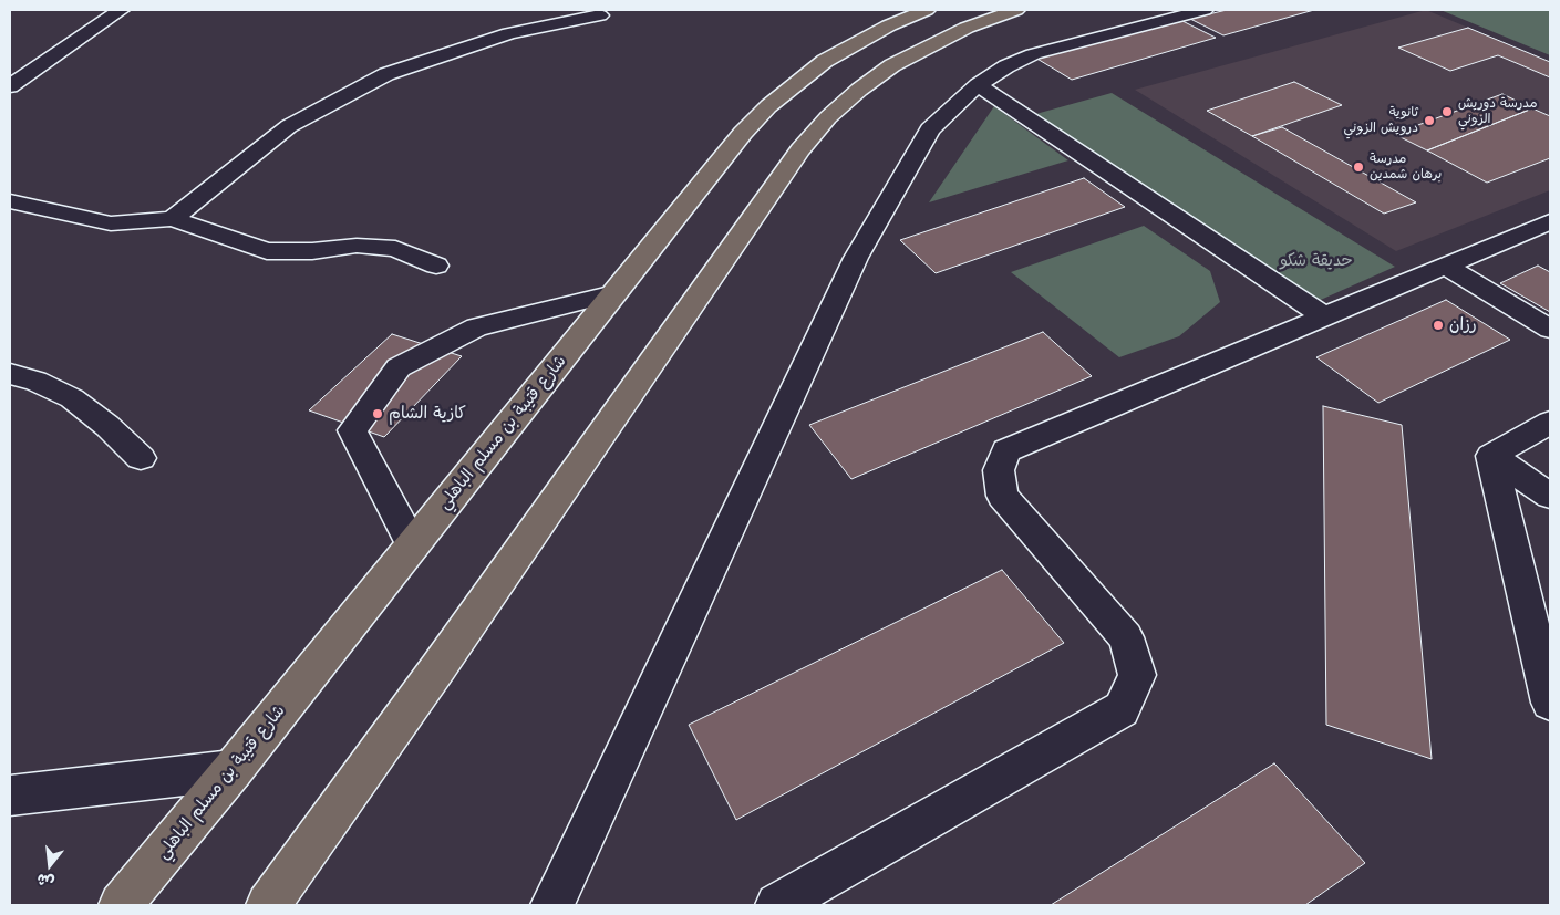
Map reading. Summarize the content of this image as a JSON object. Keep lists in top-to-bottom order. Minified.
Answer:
{"streets":{"main road":["شارع قتيبة بن مسلم الباهلي"]},"parks":["حديقة شكو"],"places":["مدرسة دوريش الزوني","ثانوية درويش الزوني","مدرسة برهان شمدين","رزان","كازية الشام"],"north":"bottom"}
